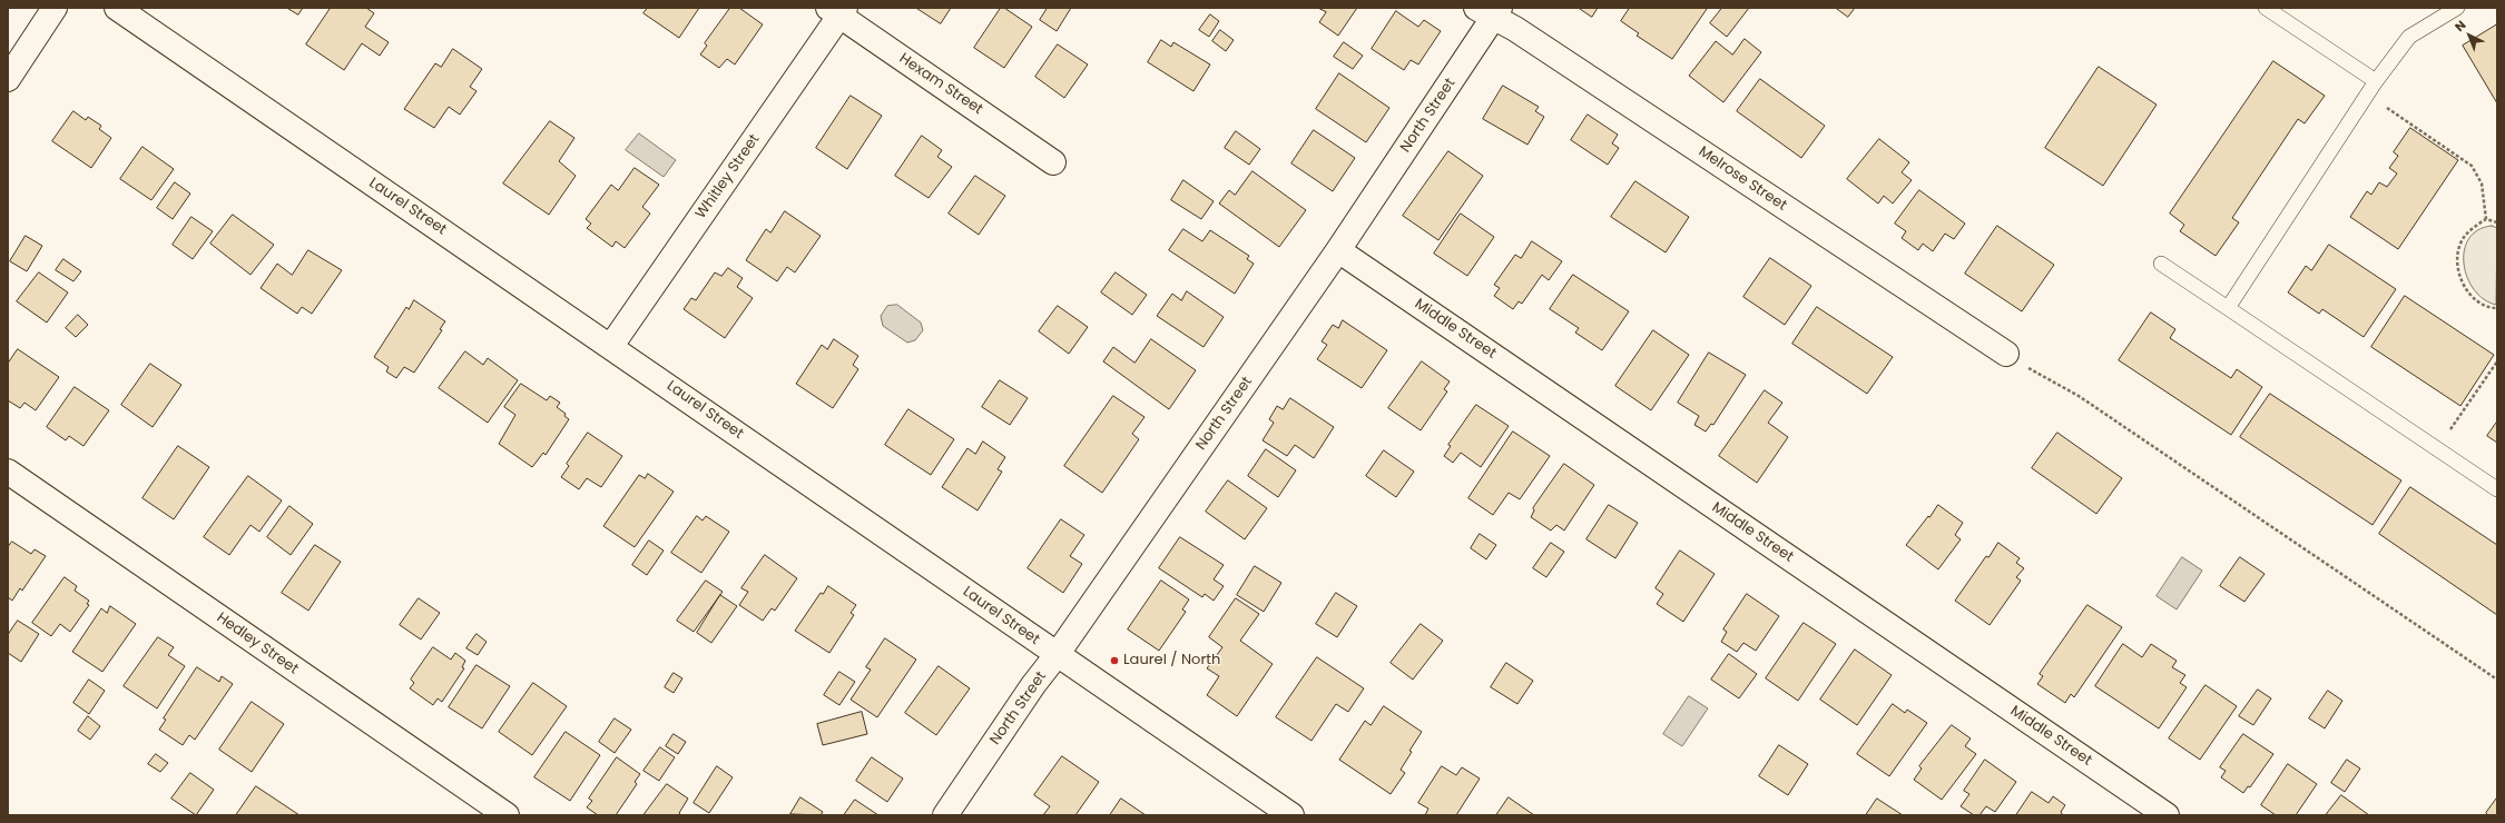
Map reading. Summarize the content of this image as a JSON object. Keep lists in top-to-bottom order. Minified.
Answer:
{"streets":{"street":["Hexam Street","North Street","Whitley Street","Melrose Street","Laurel Street","Middle Street","Hedley Street"]},"crossings":[["Hexam Street","Whitley Street"],["North Street","Melrose Street"],["North Street","Laurel Street"],["North Street","Middle Street"],["Whitley Street","Laurel Street"]],"places":["Laurel / North"],"north":"top left"}
